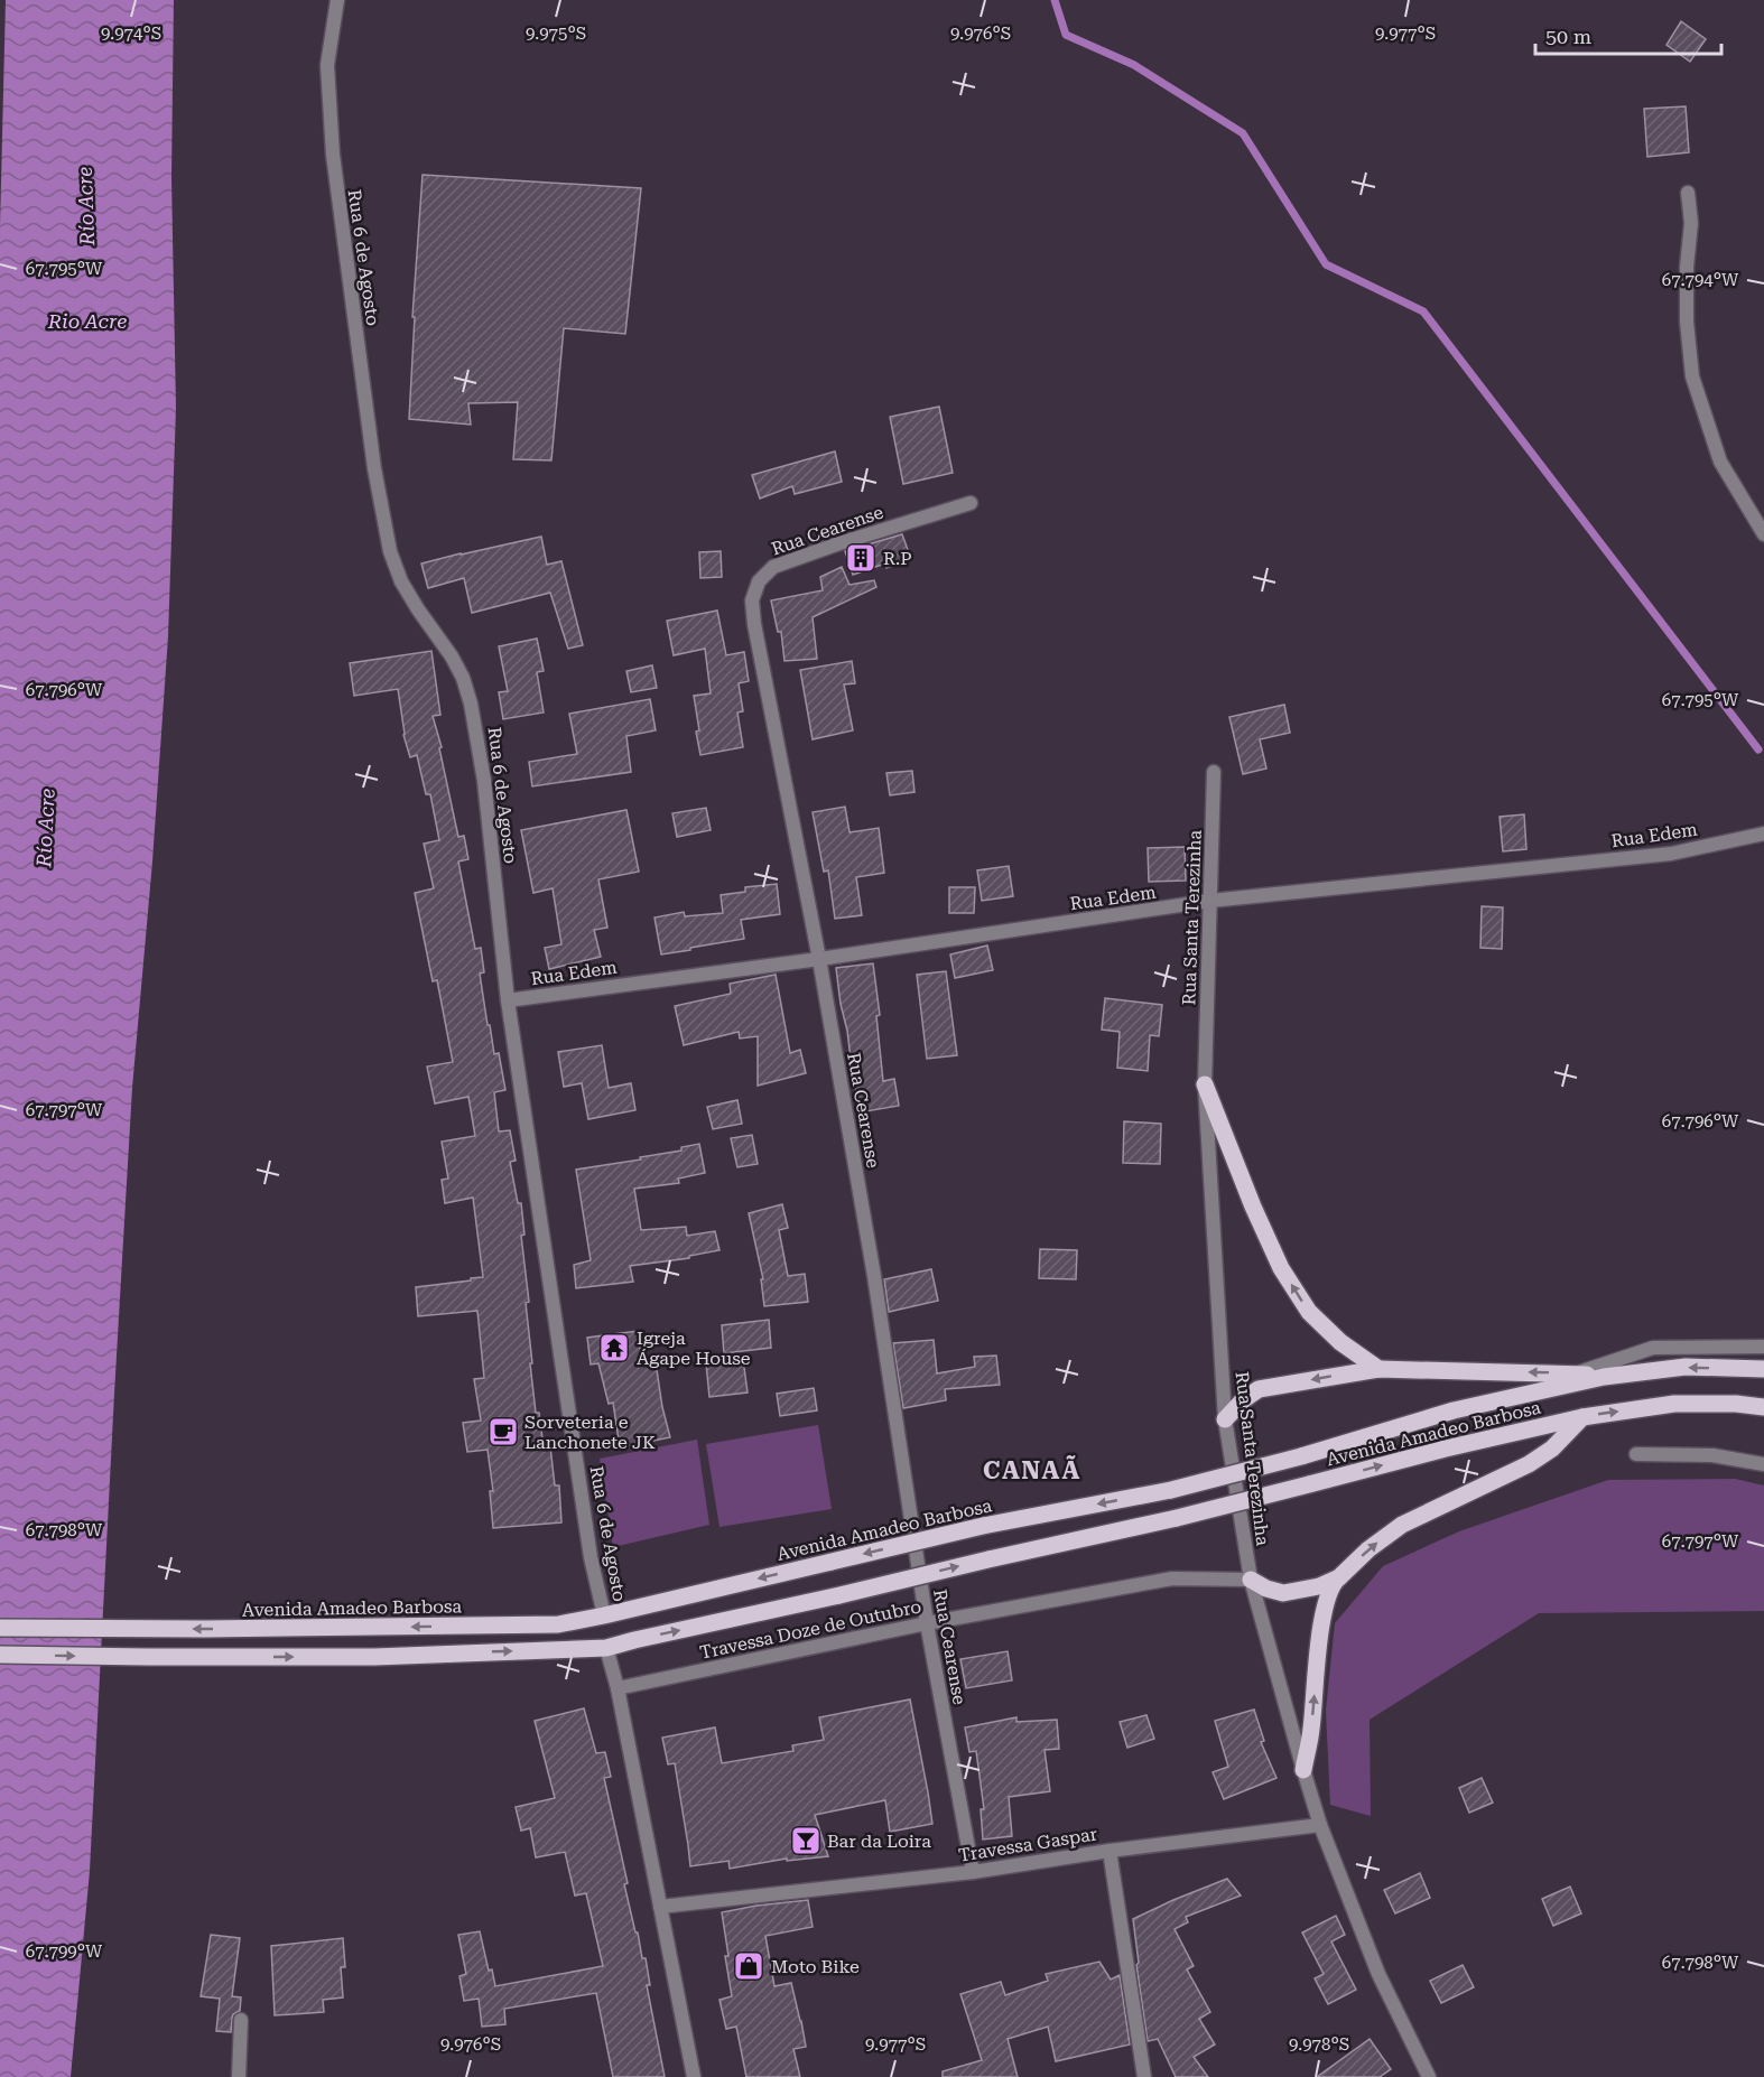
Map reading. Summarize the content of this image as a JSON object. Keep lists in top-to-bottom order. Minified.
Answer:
{"streets":{"main road":["Avenida Amadeo Barbosa"],"street":["Rua 6 de Agosto","Rua Cearense","Rua Edem","Rua Santa Terezinha","Travessa Doze de Outubro","Travessa Gaspar"]},"crossings":[["Rua 6 de Agosto","Rua Edem"],["Rua 6 de Agosto","Avenida Amadeo Barbosa"],["Rua Cearense","Rua Edem"],["Rua Cearense","Travessa Doze de Outubro"],["Rua Cearense","Travessa Gaspar"],["Rua Edem","Rua Santa Terezinha"],["Rua Santa Terezinha","Travessa Doze de Outubro"],["Rua Santa Terezinha","Travessa Gaspar"]],"districts":["CANAÃ"],"water":["Río Acre","Rio Acre"],"places":{"building":["R.P"],"temple":["Igreja Ágape House"],"cafe":["Sorveteria e Lanchonete JK"],"bar":["Bar da Loira"],"shop":["Moto Bike"]},"scale_bar":"50 m","coordinates":["9.974°S","9.975°S","9.976°S","9.977°S","67.795°W","67.794°W","67.796°W","67.797°W","67.798°W","67.799°W","9.978°S"]}
